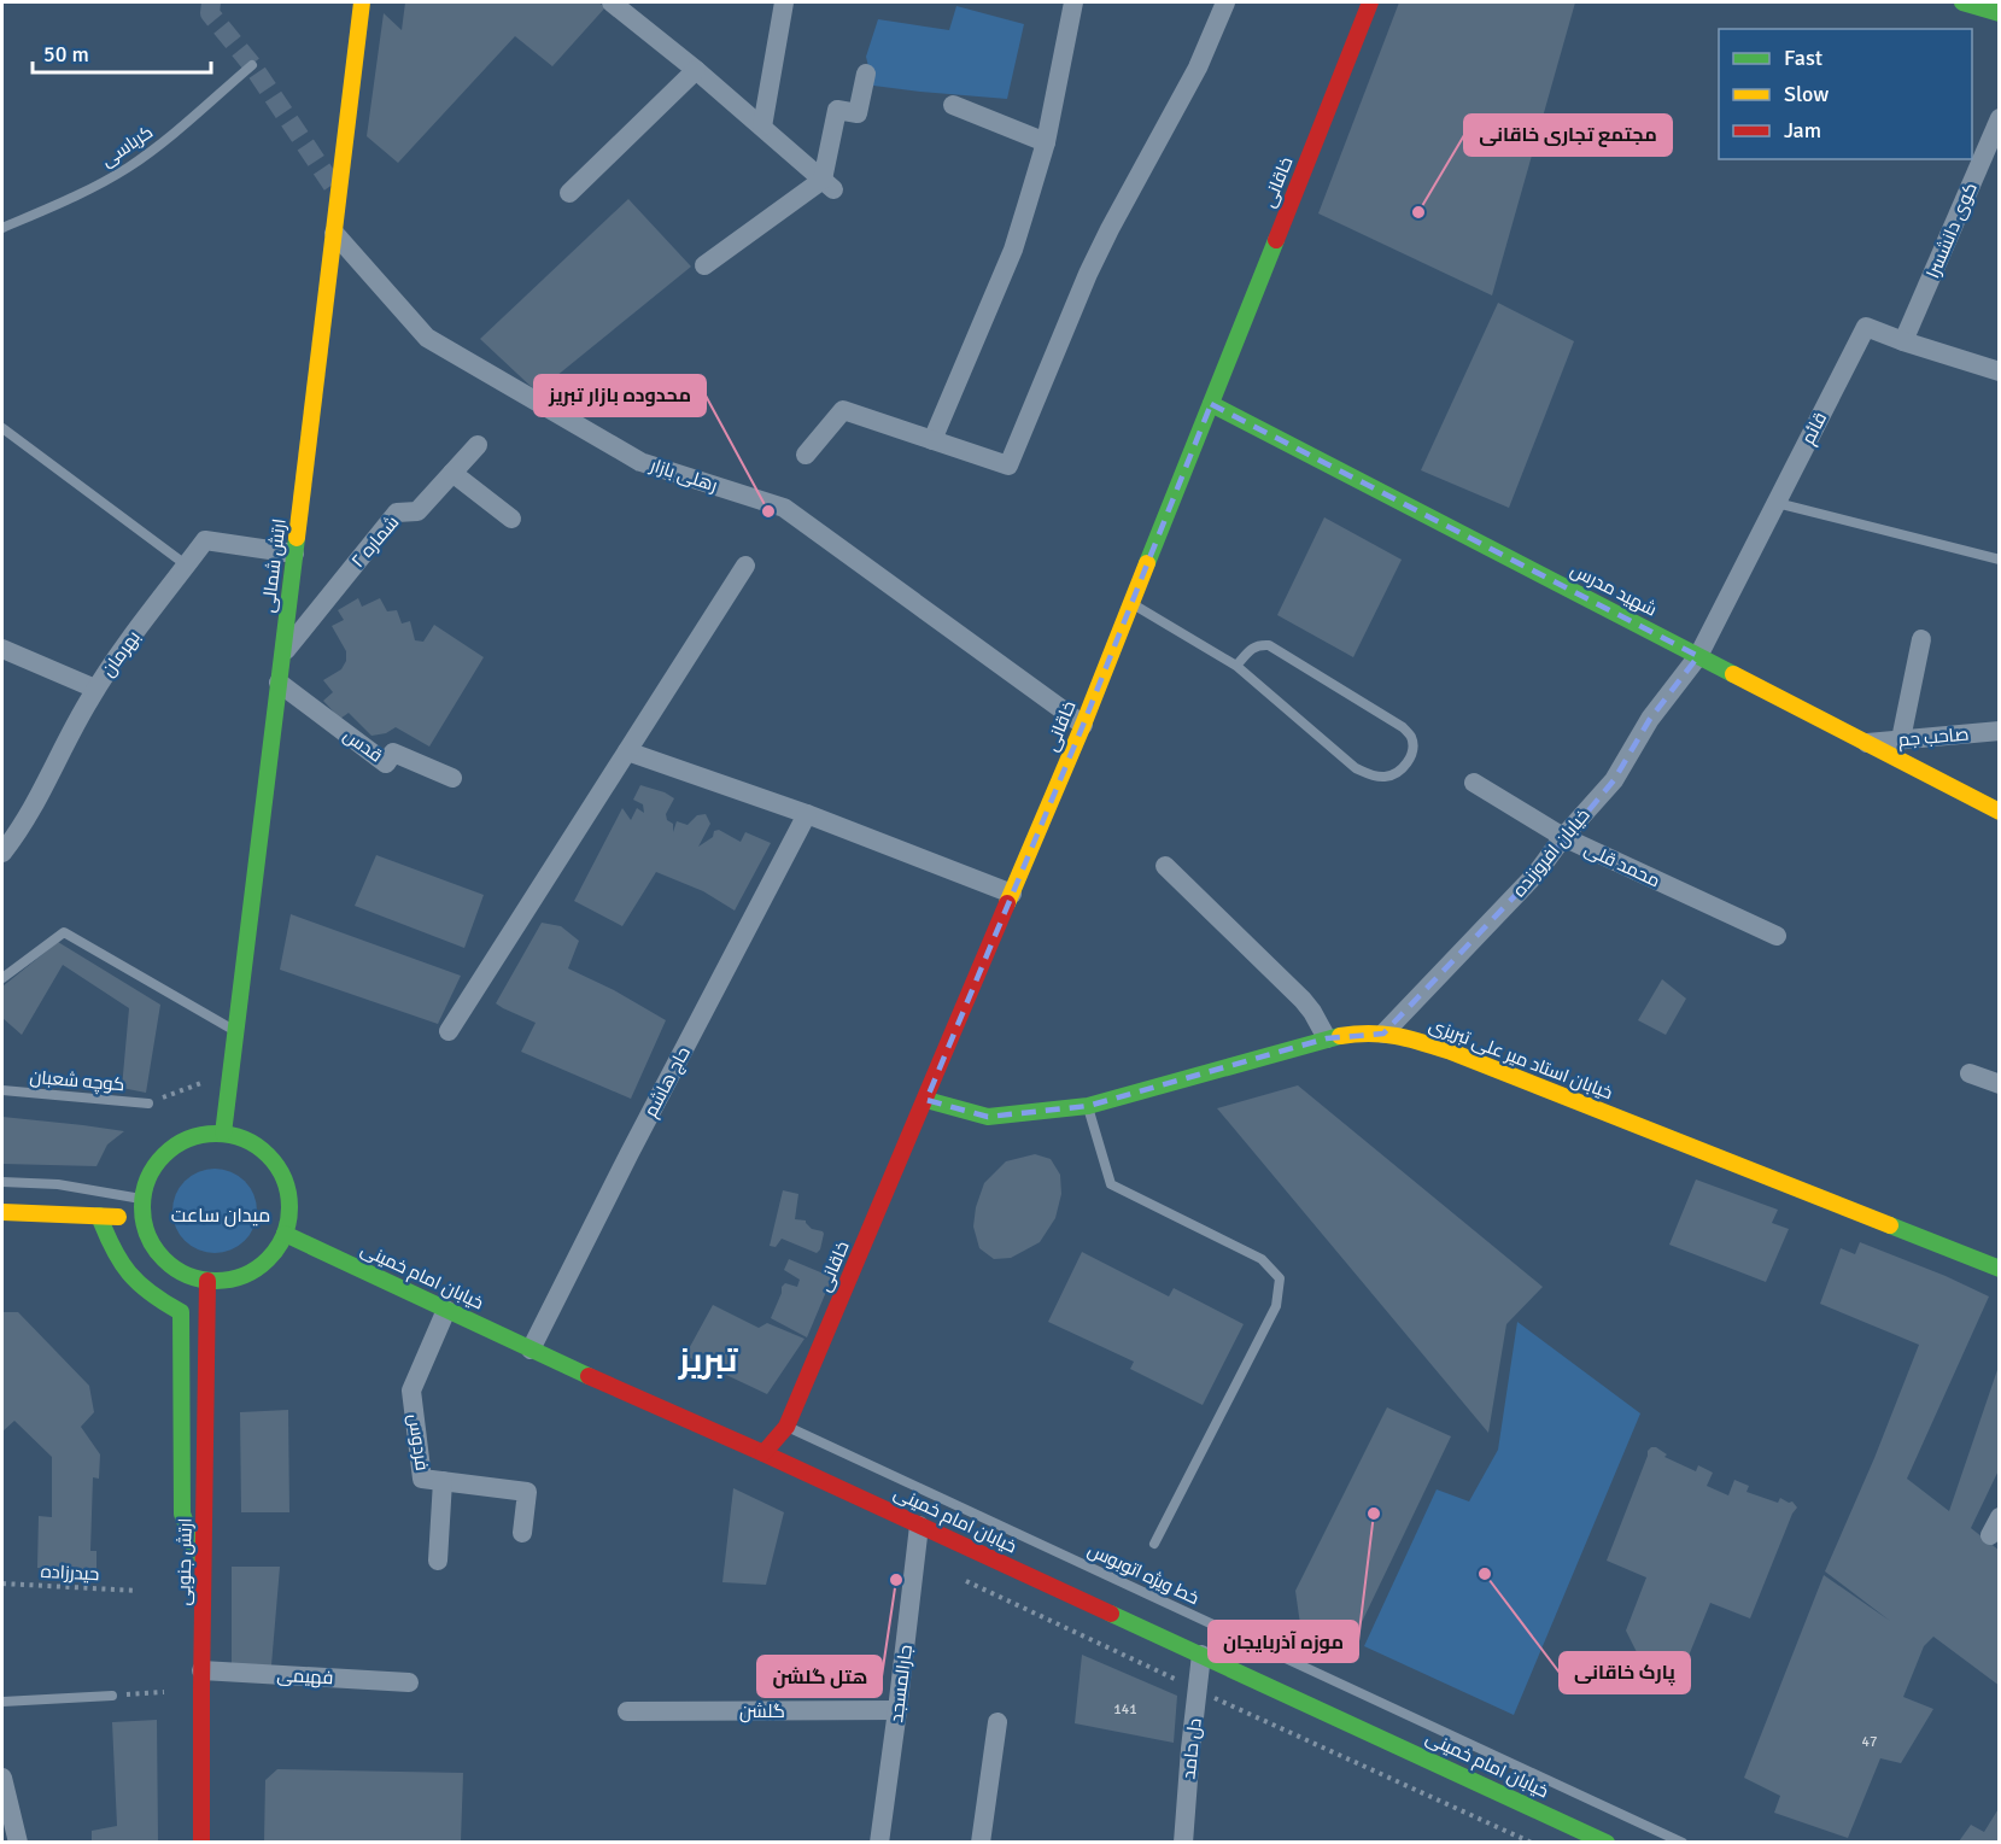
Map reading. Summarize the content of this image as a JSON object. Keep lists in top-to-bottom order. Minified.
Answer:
{"streets":{"main road":["خاقانی","ارتش شمالی","شهید مدرس","خیابان استاد میر علی تبریزی","خیابان امام خمینی","ارتش جنوبی"],"street":["کوی دانشسرا","قائم","رهلی بازار","شماره ۲","بهرمان","صاحب جم","قدس","خیابان افروزنده","محمد قلی","حاج هاشم","فردوس","فهیمی","جارالمسجد","گلشن","دل حامد"],"lane":["کرباسی","کوچه شعبان","خط ویژه اتوبوس"],"path":["حیدرزاده"]},"crossings":[["خاقانی","رهلی بازار"],["خاقانی","شهید مدرس"],["خاقانی","خیابان استاد میر علی تبریزی"],["خاقانی","خیابان امام خمینی"],["خاقانی","خط ویژه اتوبوس"],["کوی دانشسرا","قائم"],["قائم","شهید مدرس"],["قائم","خیابان افروزنده"],["رهلی بازار","ارتش شمالی"],["شماره ۲","ارتش شمالی"],["ارتش شمالی","بهرمان"],["ارتش شمالی","قدس"],["ارتش شمالی","خیابان امام خمینی"],["ارتش شمالی","ارتش جنوبی"],["شهید مدرس","صاحب جم"],["شهید مدرس","خیابان افروزنده"],["خیابان افروزنده","محمد قلی"],["خیابان افروزنده","خیابان استاد میر علی تبریزی"],["حاج هاشم","خیابان امام خمینی"],["خیابان امام خمینی","فردوس"],["خیابان امام خمینی","ارتش جنوبی"],["خیابان امام خمینی","جارالمسجد"],["خیابان امام خمینی","دل حامد"],["ارتش جنوبی","فهیمی"],["جارالمسجد","گلشن"]],"districts":["میدان ساعت","تبریز"],"places":["مجتمع تجاری خاقانی","محدوده بازار تبریز","موزه آذربایجان","پارک خاقانی","هتل گلشن"],"house_numbers":["141","47"],"legend":["Fast","Slow","Jam"],"scale_bar":"50 m"}
